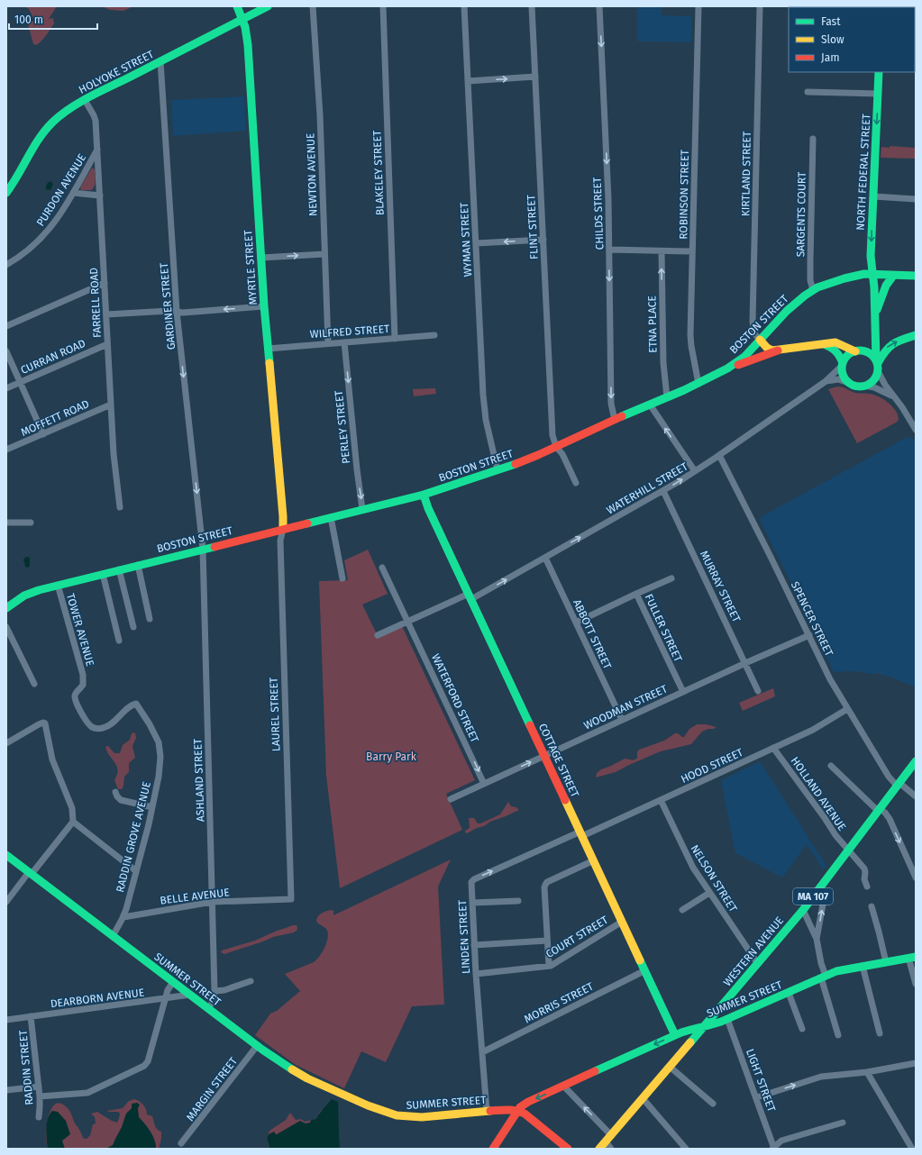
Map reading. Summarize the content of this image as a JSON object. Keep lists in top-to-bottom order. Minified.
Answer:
{"streets":{"main road":["HOLYOKE STREET","NORTH FEDERAL STREET","MYRTLE STREET","BOSTON STREET","COTTAGE STREET","MA 107","WESTERN AVENUE","SUMMER STREET"],"street":["BLAKELEY STREET","KIRTLAND STREET","NEWTON AVENUE","PURDON AVENUE","ROBINSON STREET","CHILDS STREET","SARGENTS COURT","FLINT STREET","WYMAN STREET","FARRELL ROAD","GARDINER STREET","ETNA PLACE","WILFRED STREET","CURRAN ROAD","MOFFETT ROAD","PERLEY STREET","WATERHILL STREET","MURRAY STREET","SPENCER STREET","FULLER STREET","TOWER AVENUE","ABBOTT STREET","WATERFORD STREET","WOODMAN STREET","LAUREL STREET","HOOD STREET","ASHLAND STREET","HOLLAND AVENUE","RADDIN GROVE AVENUE","NELSON STREET","BELLE AVENUE","LINDEN STREET","COURT STREET","DEARBORN AVENUE","MORRIS STREET","RADDIN STREET","LIGHT STREET","MARGIN STREET"]},"crossings":[["HOLYOKE STREET","MYRTLE STREET"],["HOLYOKE STREET","FARRELL ROAD"],["HOLYOKE STREET","GARDINER STREET"],["NORTH FEDERAL STREET","BOSTON STREET"],["BLAKELEY STREET","WILFRED STREET"],["KIRTLAND STREET","BOSTON STREET"],["NEWTON AVENUE","WILFRED STREET"],["PURDON AVENUE","FARRELL ROAD"],["ROBINSON STREET","BOSTON STREET"],["CHILDS STREET","BOSTON STREET"],["SARGENTS COURT","BOSTON STREET"],["FLINT STREET","BOSTON STREET"],["WYMAN STREET","BOSTON STREET"],["MYRTLE STREET","BOSTON STREET"],["MYRTLE STREET","WILFRED STREET"],["MYRTLE STREET","LAUREL STREET"],["FARRELL ROAD","CURRAN ROAD"],["FARRELL ROAD","MOFFETT ROAD"],["GARDINER STREET","BOSTON STREET"],["GARDINER STREET","ASHLAND STREET"],["ETNA PLACE","BOSTON STREET"],["BOSTON STREET","PERLEY STREET"],["BOSTON STREET","TOWER AVENUE"],["BOSTON STREET","LAUREL STREET"],["BOSTON STREET","COTTAGE STREET"],["BOSTON STREET","ASHLAND STREET"],["WILFRED STREET","PERLEY STREET"],["WATERHILL STREET","MURRAY STREET"],["WATERHILL STREET","SPENCER STREET"],["WATERHILL STREET","ABBOTT STREET"],["WATERHILL STREET","WATERFORD STREET"],["WATERHILL STREET","COTTAGE STREET"],["MURRAY STREET","WOODMAN STREET"],["SPENCER STREET","WOODMAN STREET"],["SPENCER STREET","HOOD STREET"],["SPENCER STREET","WESTERN AVENUE"],["FULLER STREET","ABBOTT STREET"],["FULLER STREET","WOODMAN STREET"],["TOWER AVENUE","RADDIN GROVE AVENUE"],["ABBOTT STREET","WOODMAN STREET"],["WATERFORD STREET","WOODMAN STREET"],["WOODMAN STREET","COTTAGE STREET"],["LAUREL STREET","BELLE AVENUE"],["COTTAGE STREET","HOOD STREET"],["COTTAGE STREET","LINDEN STREET"],["COTTAGE STREET","COURT STREET"],["COTTAGE STREET","SUMMER STREET"],["COTTAGE STREET","MORRIS STREET"],["HOOD STREET","HOLLAND AVENUE"],["HOOD STREET","NELSON STREET"],["HOOD STREET","LINDEN STREET"],["ASHLAND STREET","BELLE AVENUE"],["ASHLAND STREET","SUMMER STREET"],["HOLLAND AVENUE","WESTERN AVENUE"],["RADDIN GROVE AVENUE","BELLE AVENUE"],["RADDIN GROVE AVENUE","SUMMER STREET"],["NELSON STREET","WESTERN AVENUE"],["LINDEN STREET","COURT STREET"],["LINDEN STREET","SUMMER STREET"],["LINDEN STREET","MORRIS STREET"],["WESTERN AVENUE","SUMMER STREET"],["SUMMER STREET","DEARBORN AVENUE"],["SUMMER STREET","LIGHT STREET"],["SUMMER STREET","MARGIN STREET"],["DEARBORN AVENUE","RADDIN STREET"]],"one_way":["NORTH FEDERAL STREET","CHILDS STREET","GARDINER STREET","ETNA PLACE","PERLEY STREET","WATERHILL STREET","WATERFORD STREET","LINDEN STREET"],"parks":["Barry Park"],"legend":["Fast","Slow","Jam"],"scale_bar":"100 m"}
